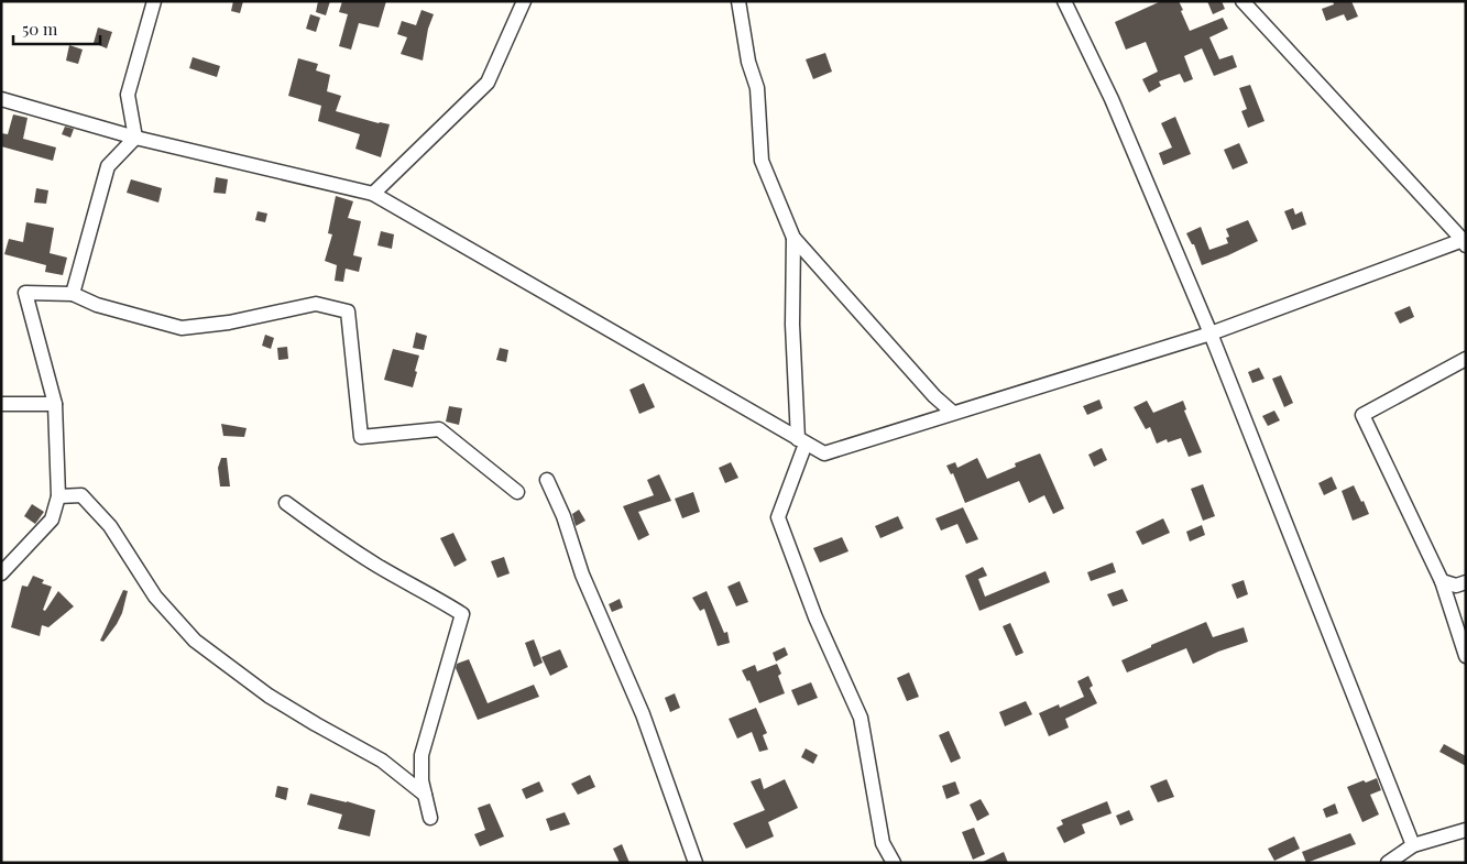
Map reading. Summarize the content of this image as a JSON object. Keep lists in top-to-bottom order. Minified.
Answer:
{"scale_bar":"50 m"}
